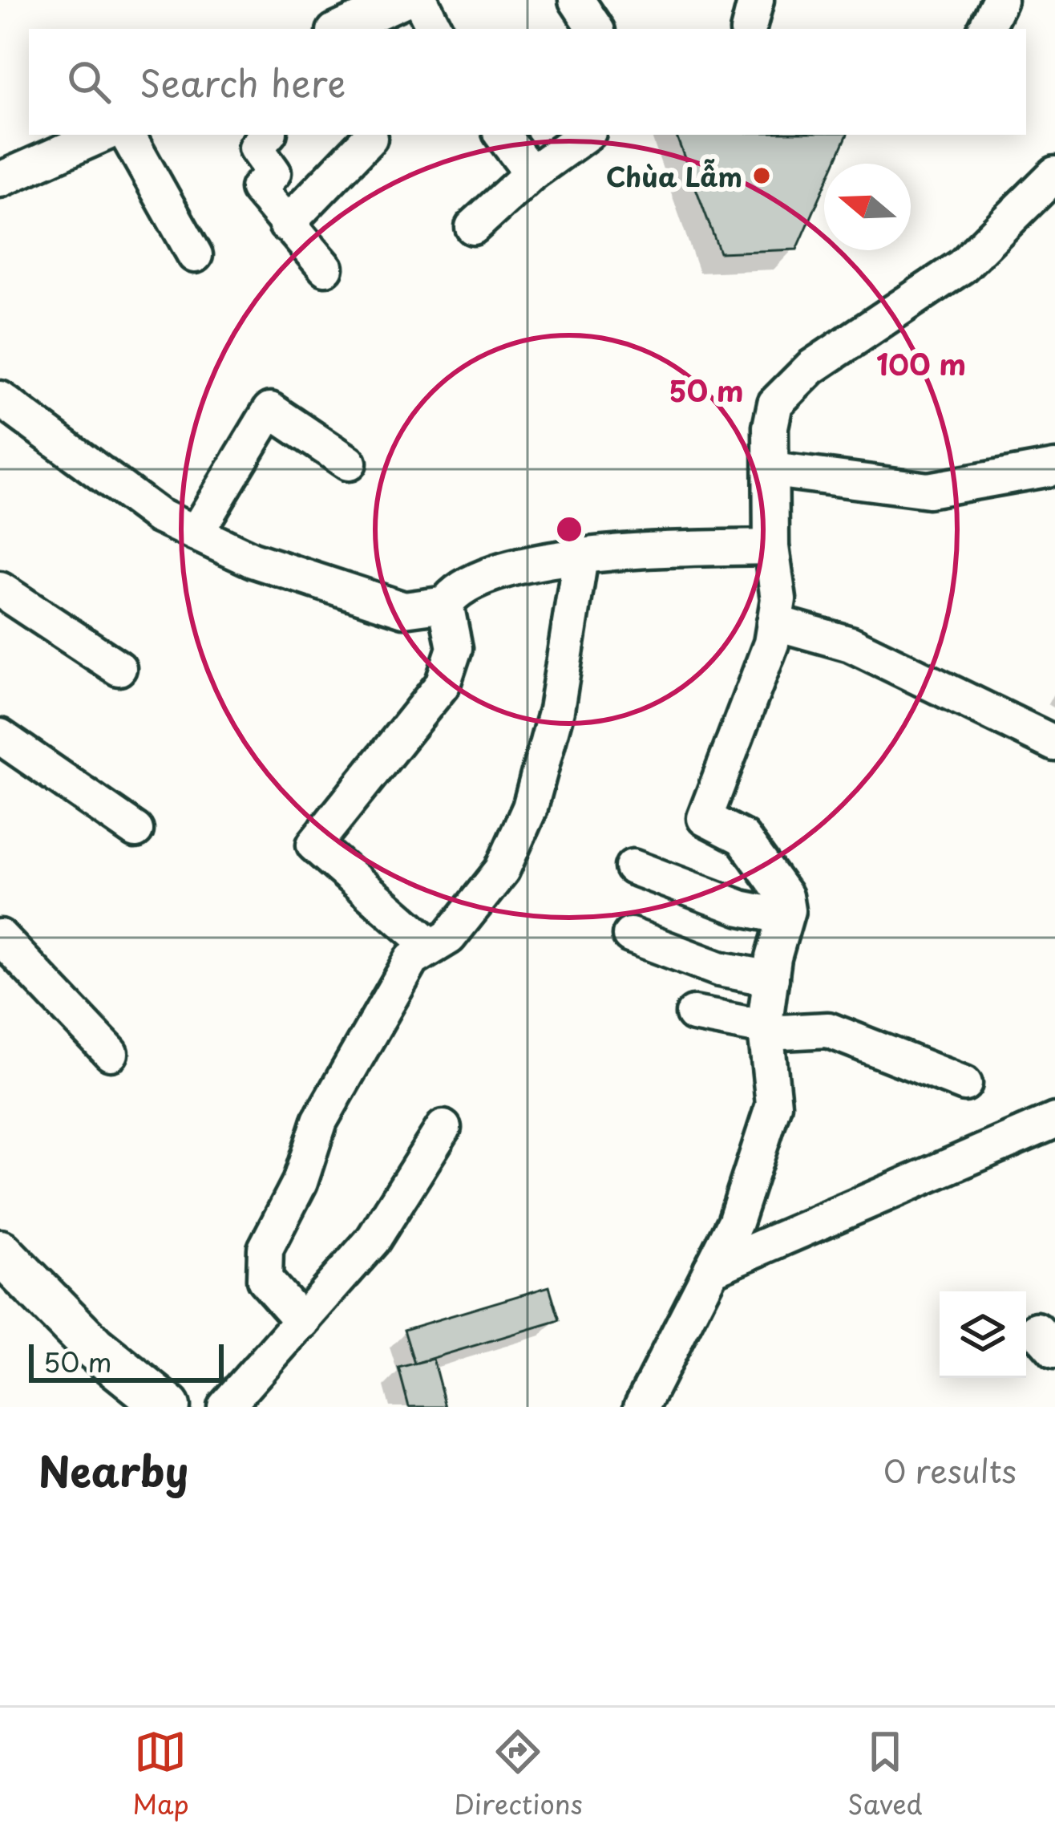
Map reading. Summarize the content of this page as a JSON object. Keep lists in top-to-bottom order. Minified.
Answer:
{"places":["Chùa Lẫm"],"scale_bar":"50 m","north":"left","page":{"search":"Search here","scale":"50 m","heading":["Nearby","0 results"],"nav":["Map","Directions","Saved"]},"rings":["100 m","50 m"]}
